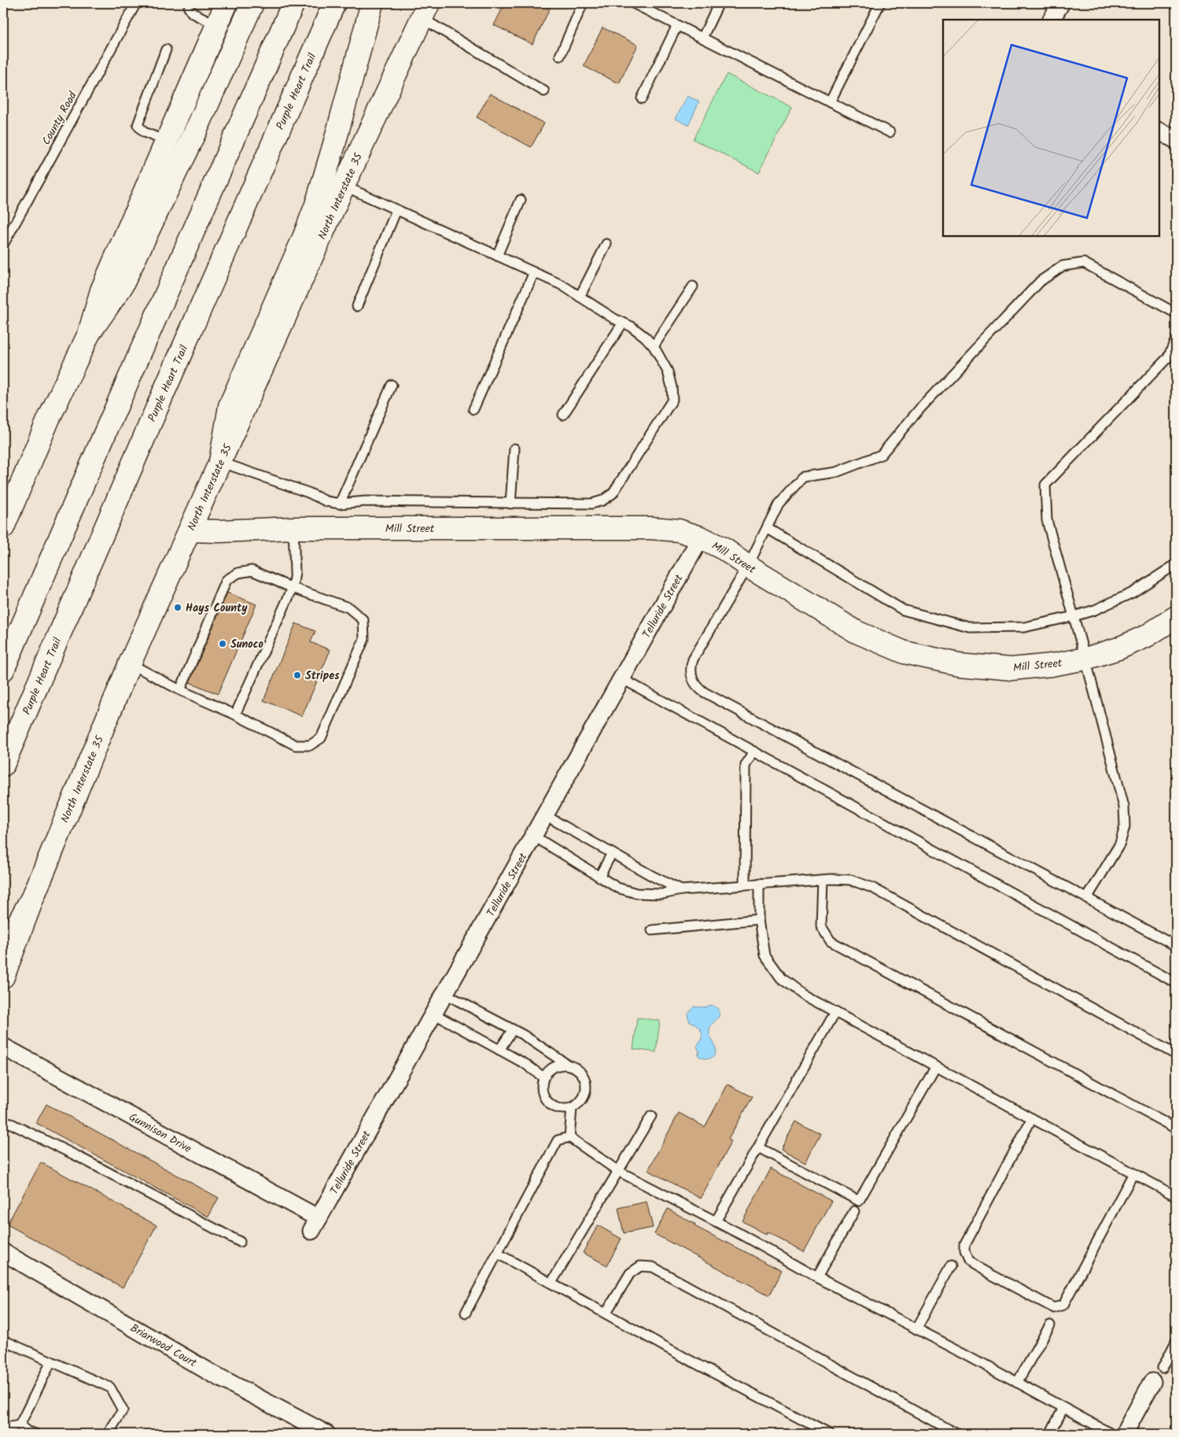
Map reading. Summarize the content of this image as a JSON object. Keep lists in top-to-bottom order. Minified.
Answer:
{"streets":{"main road":["Purple Heart Trail","North Interstate 35","Mill Street"],"street":["Telluride Street","Gunnison Drive","Briarwood Court"],"lane":["County Road"]},"crossings":[["North Interstate 35","Mill Street"],["Mill Street","Telluride Street"],["Telluride Street","Gunnison Drive"]],"places":["Hays County","Sunoco","Stripes"]}
